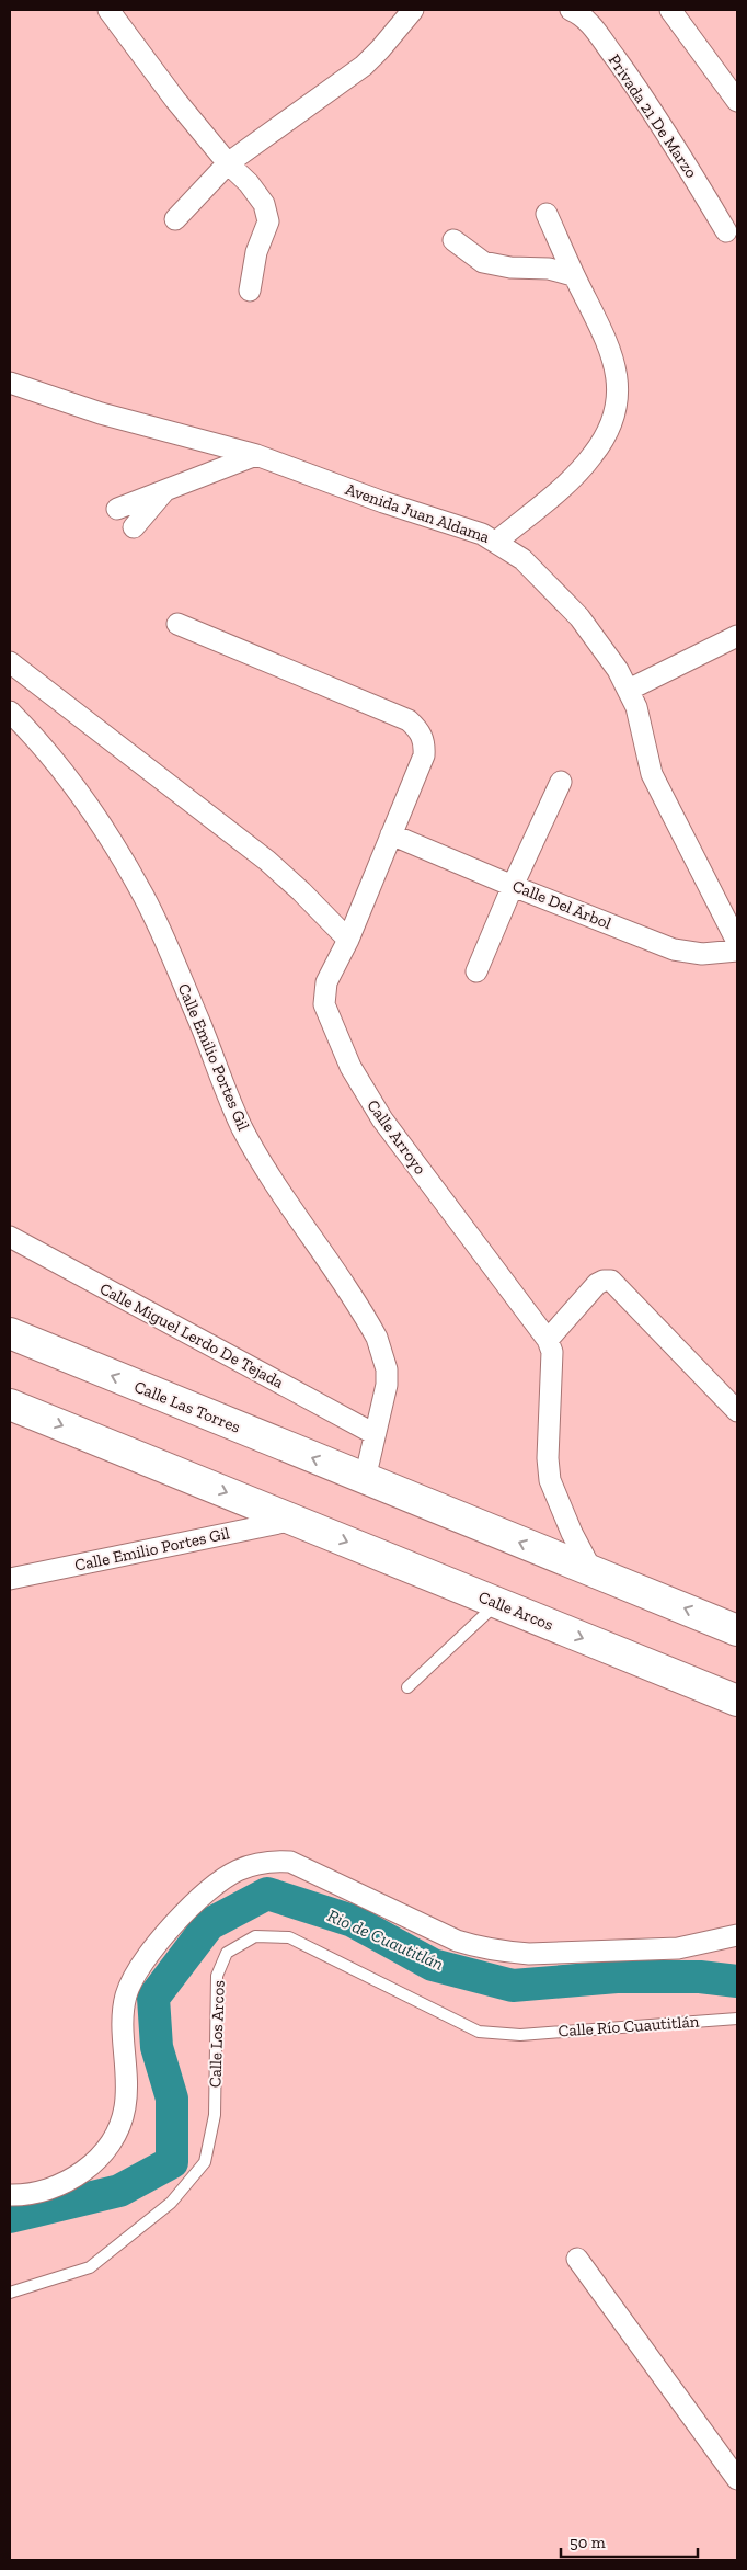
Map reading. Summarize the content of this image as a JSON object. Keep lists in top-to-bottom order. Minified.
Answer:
{"streets":{"main road":["Calle Las Torres","Calle Arcos"],"street":["Privada 21 De Marzo","Avenida Juan Aldama","Calle Del Árbol","Calle Emilio Portes Gil","Calle Arroyo","Calle Miguel Lerdo De Tejada"],"lane":["Calle Río Cuautitlán","Calle Los Arcos"]},"crossings":[["Calle Del Árbol","Calle Arroyo"],["Calle Emilio Portes Gil","Calle Miguel Lerdo De Tejada"],["Calle Emilio Portes Gil","Calle Las Torres"],["Calle Emilio Portes Gil","Calle Arcos"],["Calle Río Cuautitlán","Calle Los Arcos"]],"water":["Rio de Cuautitlán"],"scale_bar":"50 m"}
